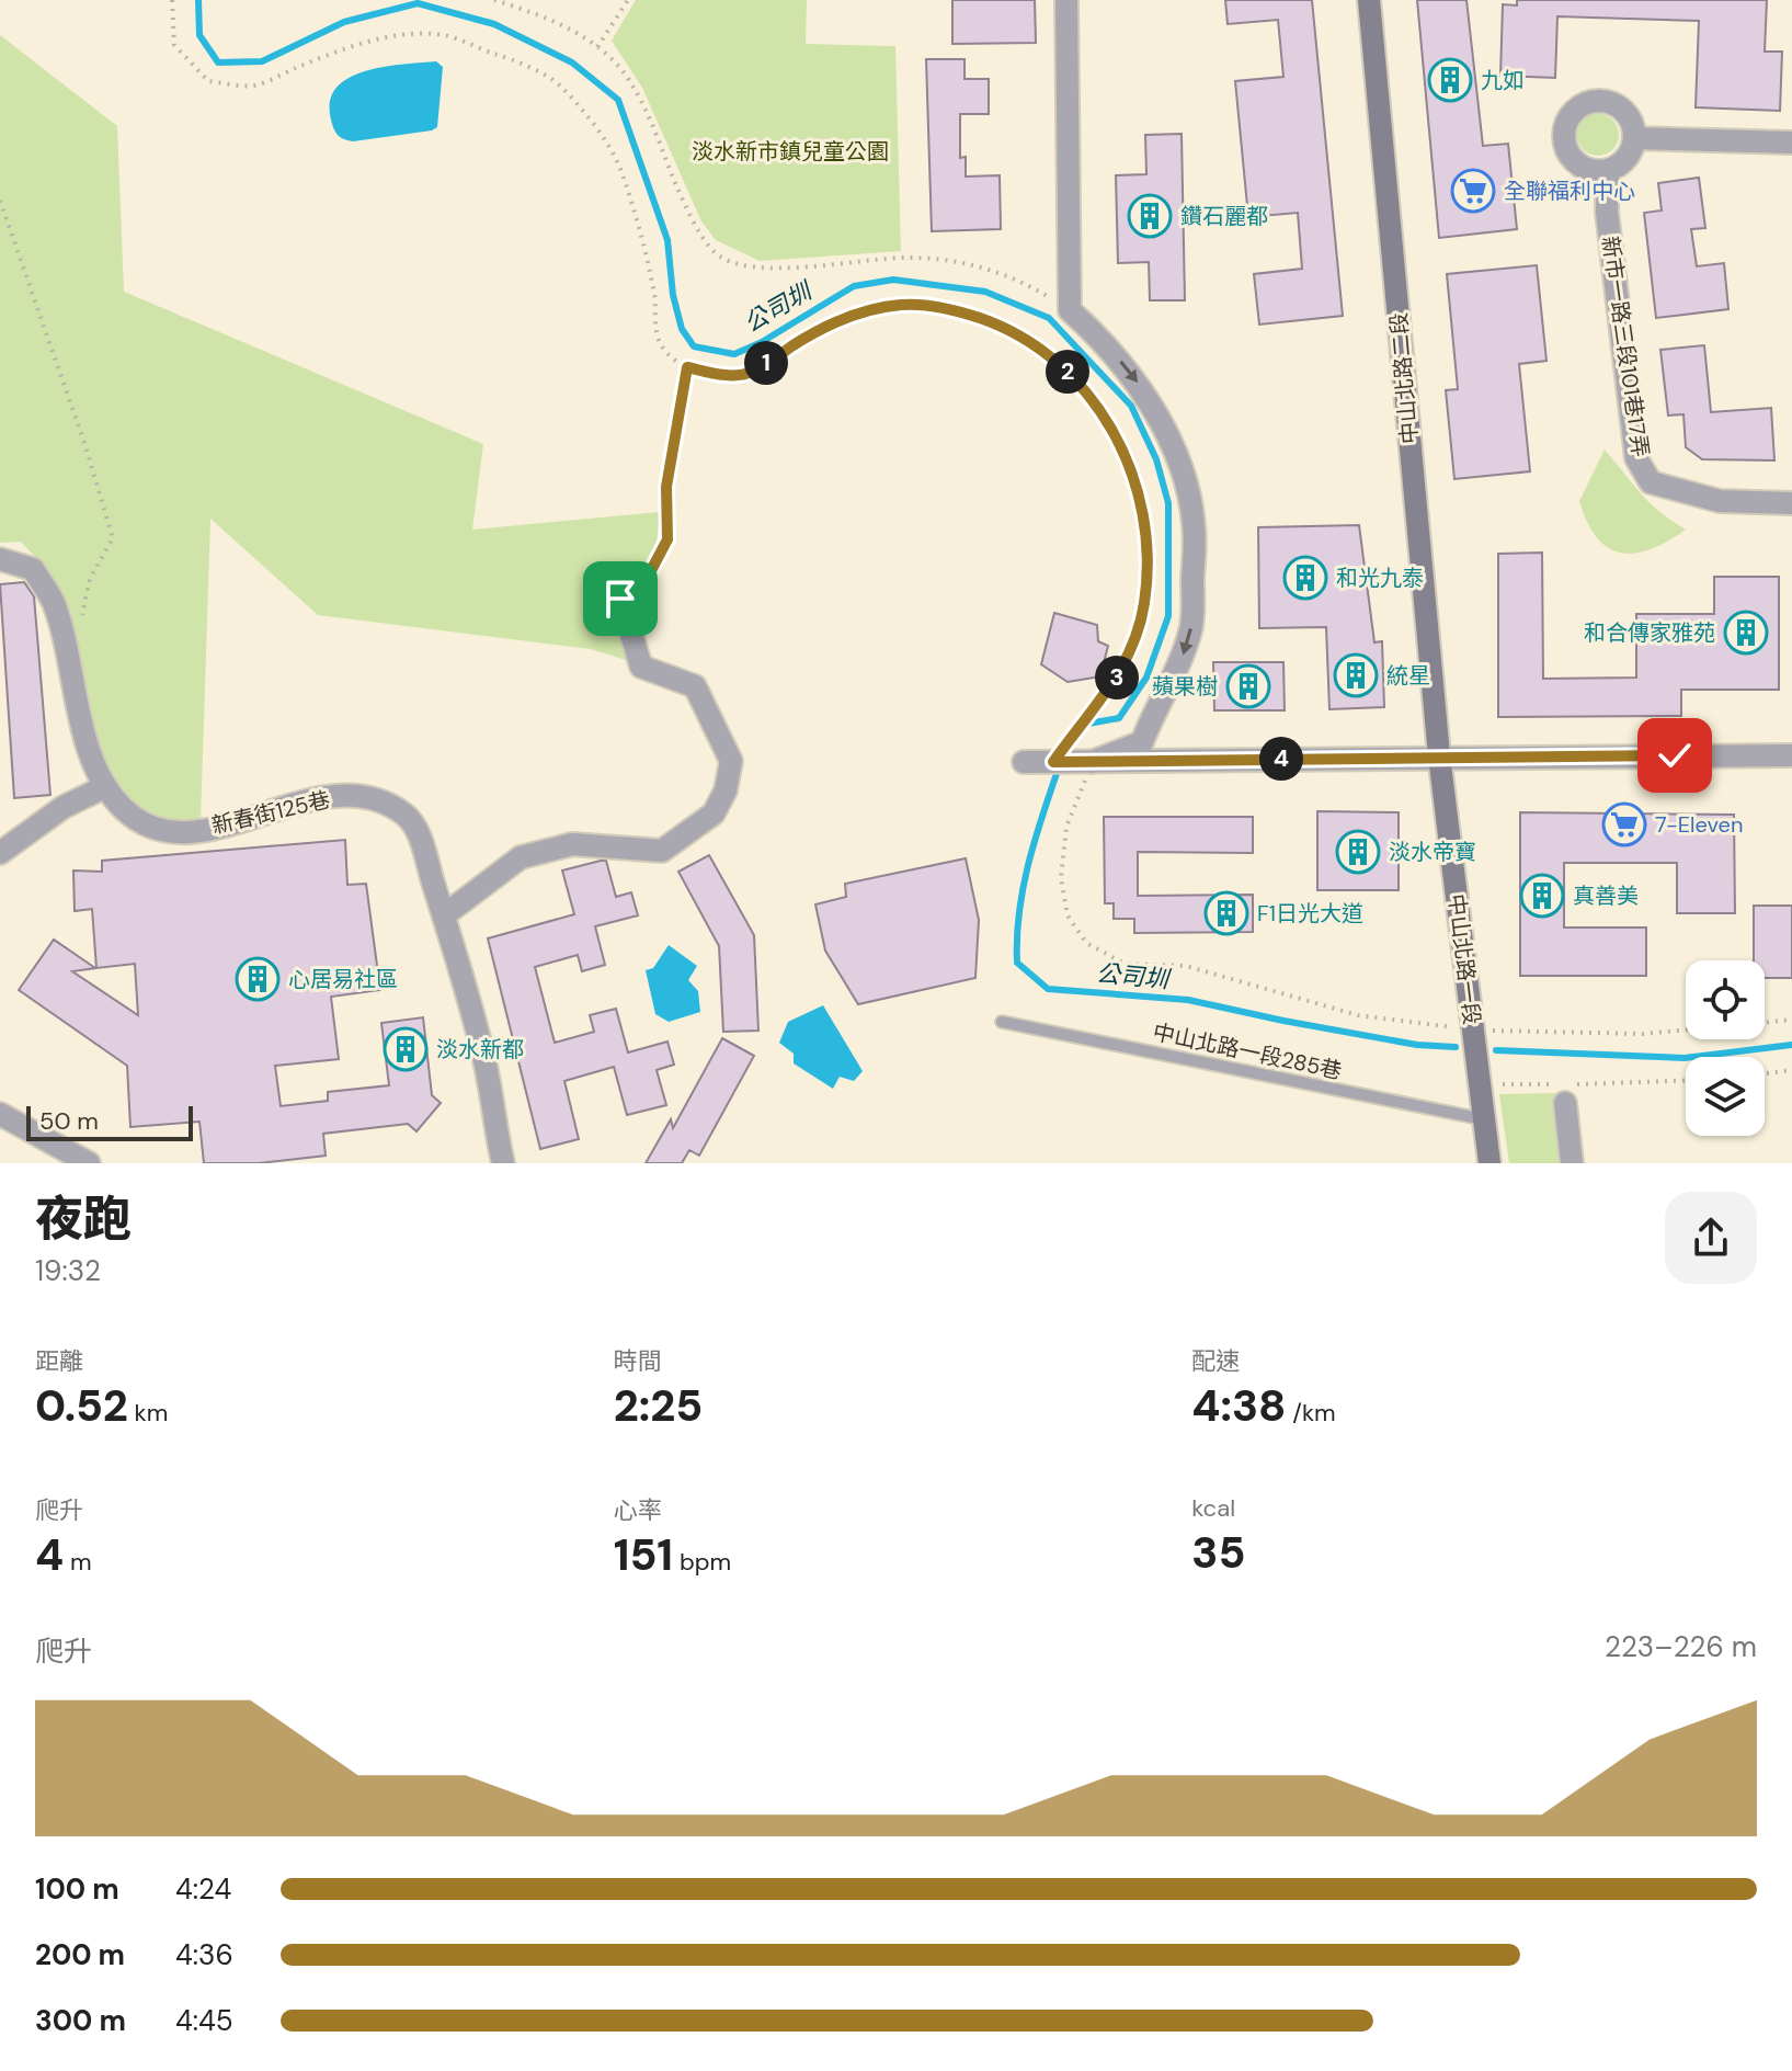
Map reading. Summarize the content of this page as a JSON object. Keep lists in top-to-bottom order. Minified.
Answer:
{"streets":{"street":["新市一路三段101巷17弄","中山北路二段","新春街125巷","中山北路一段"],"lane":["中山北路一段285巷"]},"crossings":[["中山北路二段","中山北路一段"],["中山北路一段","中山北路一段285巷"]],"water":["公司圳"],"parks":["淡水新市鎮兒童公園"],"places":{"building":["九如","鑽石麗都","和光九泰","和合傳家雅苑","統星","蘋果樹","淡水帝寶","真善美","F1日光大道","心居易社區","淡水新都"],"supermarket":["全聯福利中心","7-Eleven"]},"scale_bar":"50 m","page":{"pins":["1","2","3","4"],"scale":"50 m","heading":["夜跑","19:32"],"stats":[["距離","0.52 km"],["時間","2:25"],["配速","4:38 /km"],["爬升","4 m"],["心率","151 bpm"],["kcal","35"]],"chart":["爬升","223–226 m"],"list":[{"name":"100 m","note":"4:24"},{"name":"200 m","note":"4:36"},{"name":"300 m","note":"4:45"}]}}
